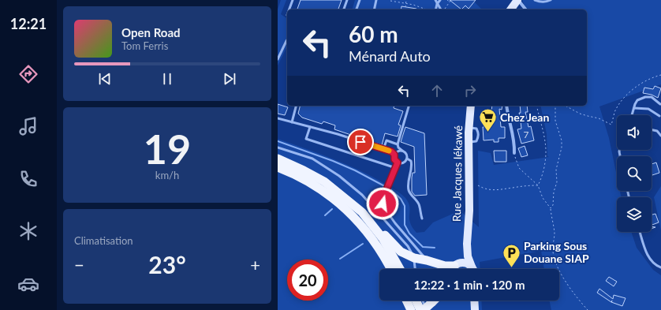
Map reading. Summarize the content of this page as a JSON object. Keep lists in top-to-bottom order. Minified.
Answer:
{"streets":{"main road":["Rue Jacques Iékawé"]},"places":{"supermarket":["Chez Jean"],"parking":["Parking Sous Douane SIAP"]},"house_numbers":["7"],"page":{"tabs":"12:21","turn":["60 m","Ménard Auto"],"song":["Open Road","Tom Ferris"],"tile":[["19","km/h"],"Climatisation"],"heat":["−","23°","+"],"limit":"20","trip":"12:22 · 1 min · 120 m"}}
